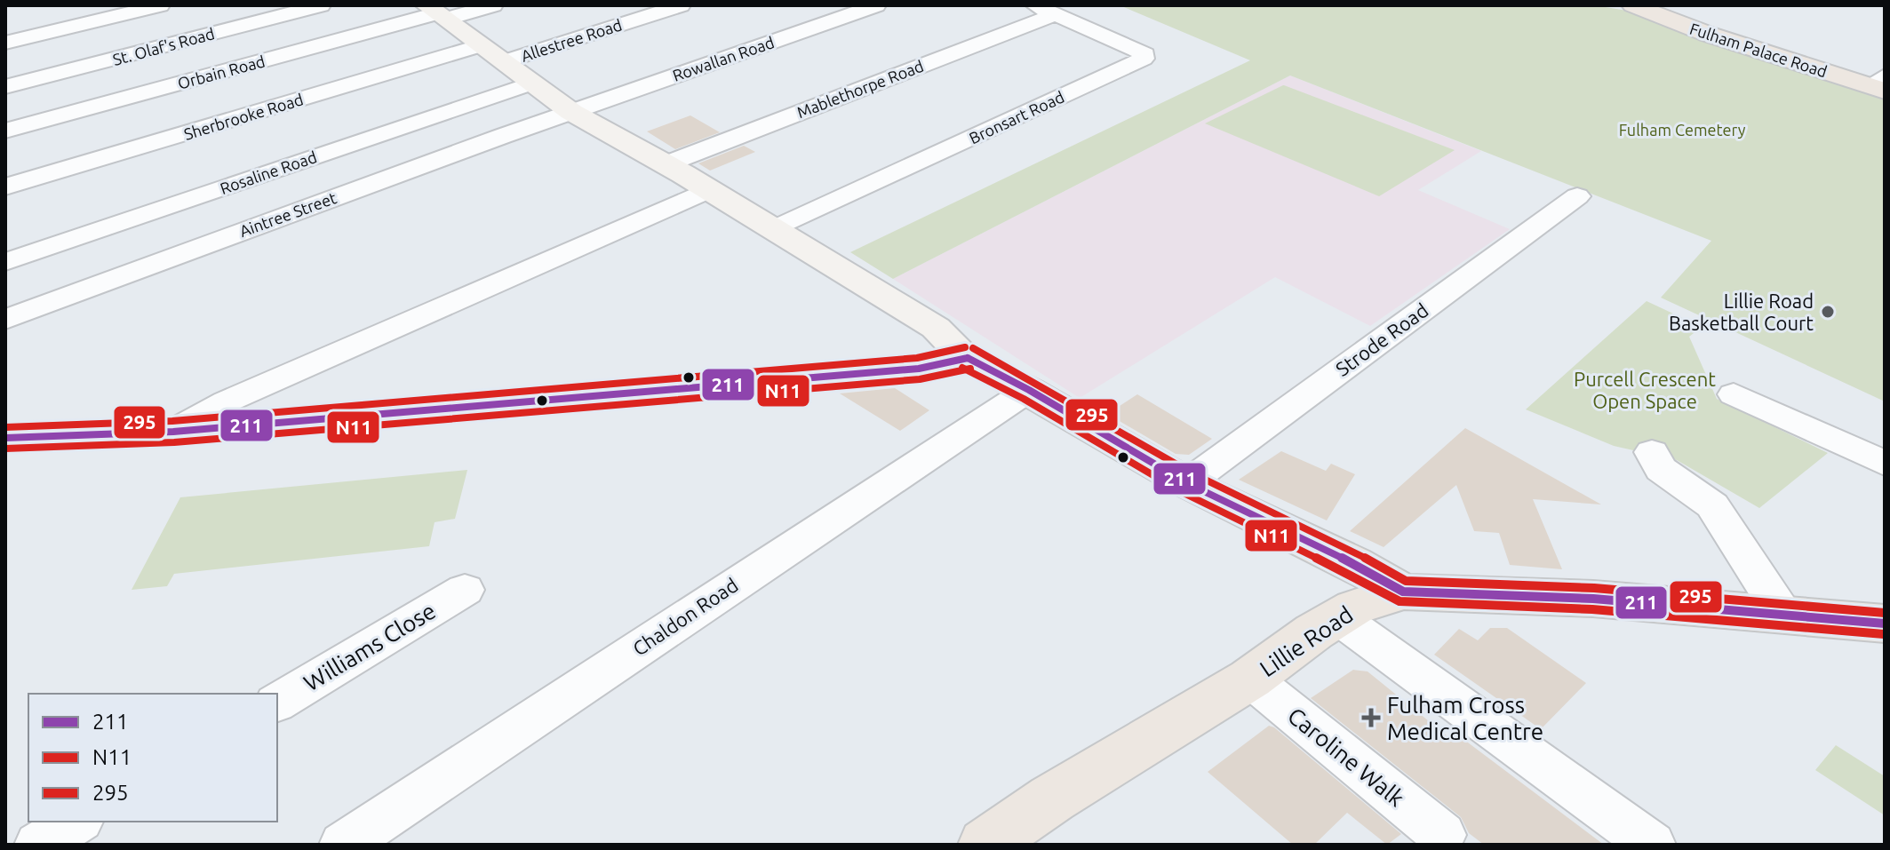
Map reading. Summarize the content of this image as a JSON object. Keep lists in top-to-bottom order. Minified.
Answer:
{"streets":{"main road":["Fulham Palace Road","Lillie Road"],"street":["Allestree Road","St. Olaf's Road","Rowallan Road","Orbain Road","Mablethorpe Road","Sherbrooke Road","Bronsart Road","Rosaline Road","Aintree Street","Strode Road","Chaldon Road","Williams Close","Caroline Walk"]},"crossings":[["Allestree Road","Sherbrooke Road"],["Rowallan Road","Aintree Street"],["Mablethorpe Road","Bronsart Road"],["Lillie Road","Caroline Walk"]],"parks":["Fulham Cemetery","Purcell Crescent Open Space"],"places":{"other":["Lillie Road Basketball Court"],"health":["Fulham Cross Medical Centre"]},"lines":["transit line 295","transit line 211","transit line N11"],"legend":["211","N11","295"]}
